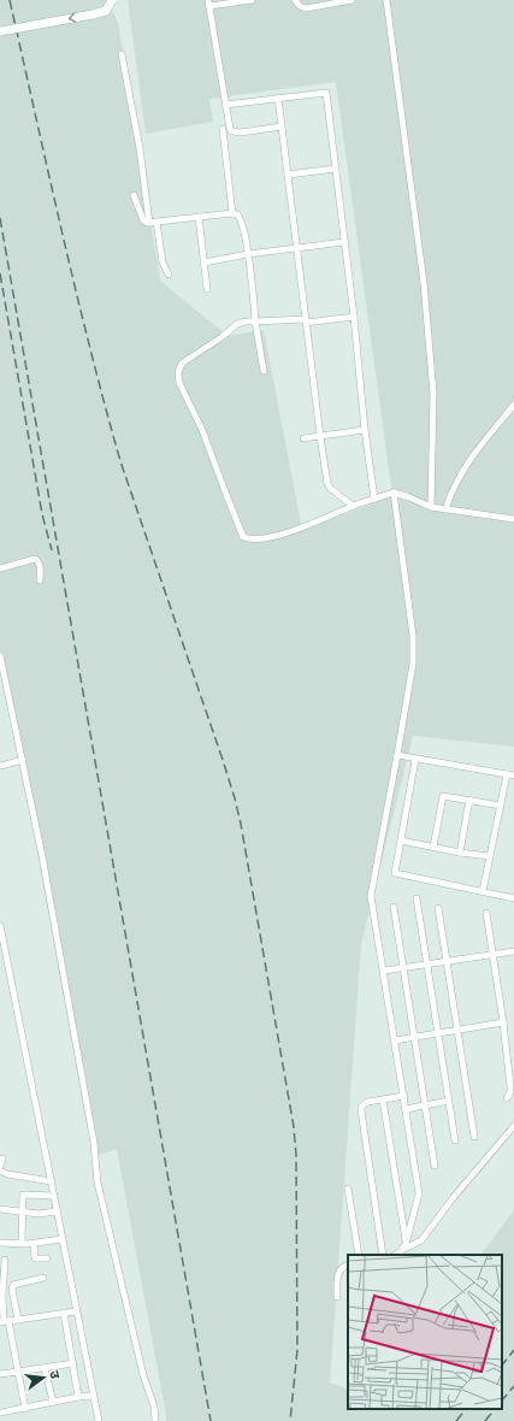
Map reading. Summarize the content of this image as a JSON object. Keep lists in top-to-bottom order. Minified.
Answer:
{"north":"right"}
